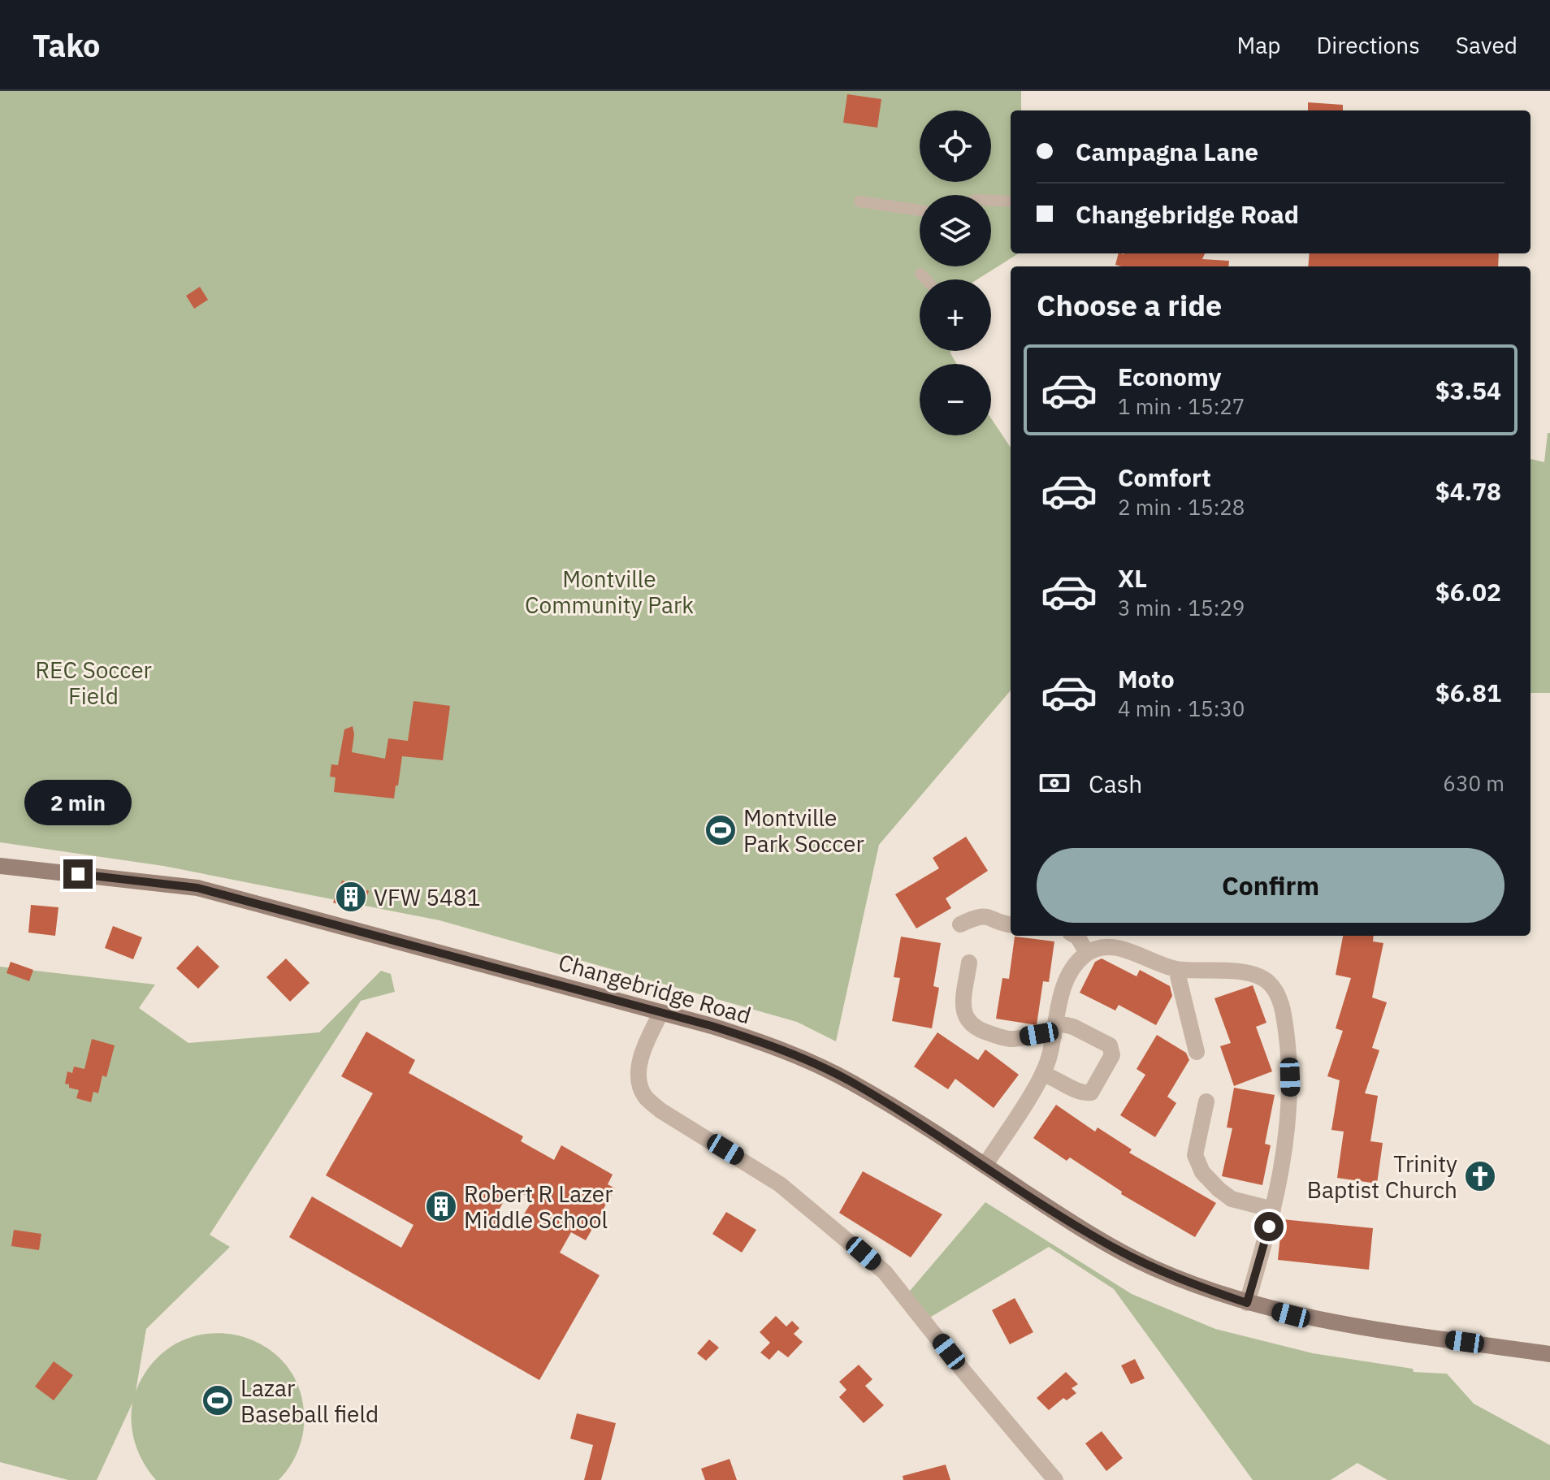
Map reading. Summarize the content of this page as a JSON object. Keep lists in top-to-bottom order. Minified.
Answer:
{"streets":{"main road":["Changebridge Road"]},"parks":["Montville Community Park","REC Soccer Field"],"places":{"sports":["Montville Park Soccer","Lazar Baseball field"],"building":["VFW 5481","Robert R Lazer Middle School"],"church":["Trinity Baptist Church"]},"page":{"header":"Tako","nav":["Map","Directions","Saved"],"map_buttons":["+","−"],"banner":["Campagna Lane","Changebridge Road"],"heading":"Choose a ride","list":[{"name":"Economy","note":"1 min · 15:27","value":"$3.54"},{"name":"Comfort","note":"2 min · 15:28","value":"$4.78"},{"name":"XL","note":"3 min · 15:29","value":"$6.02"},{"name":"Moto","note":"4 min · 15:30","value":"$6.81"}],"pay":["Cash","630 m"],"bubble":"2 min","buttons":"Confirm"}}
